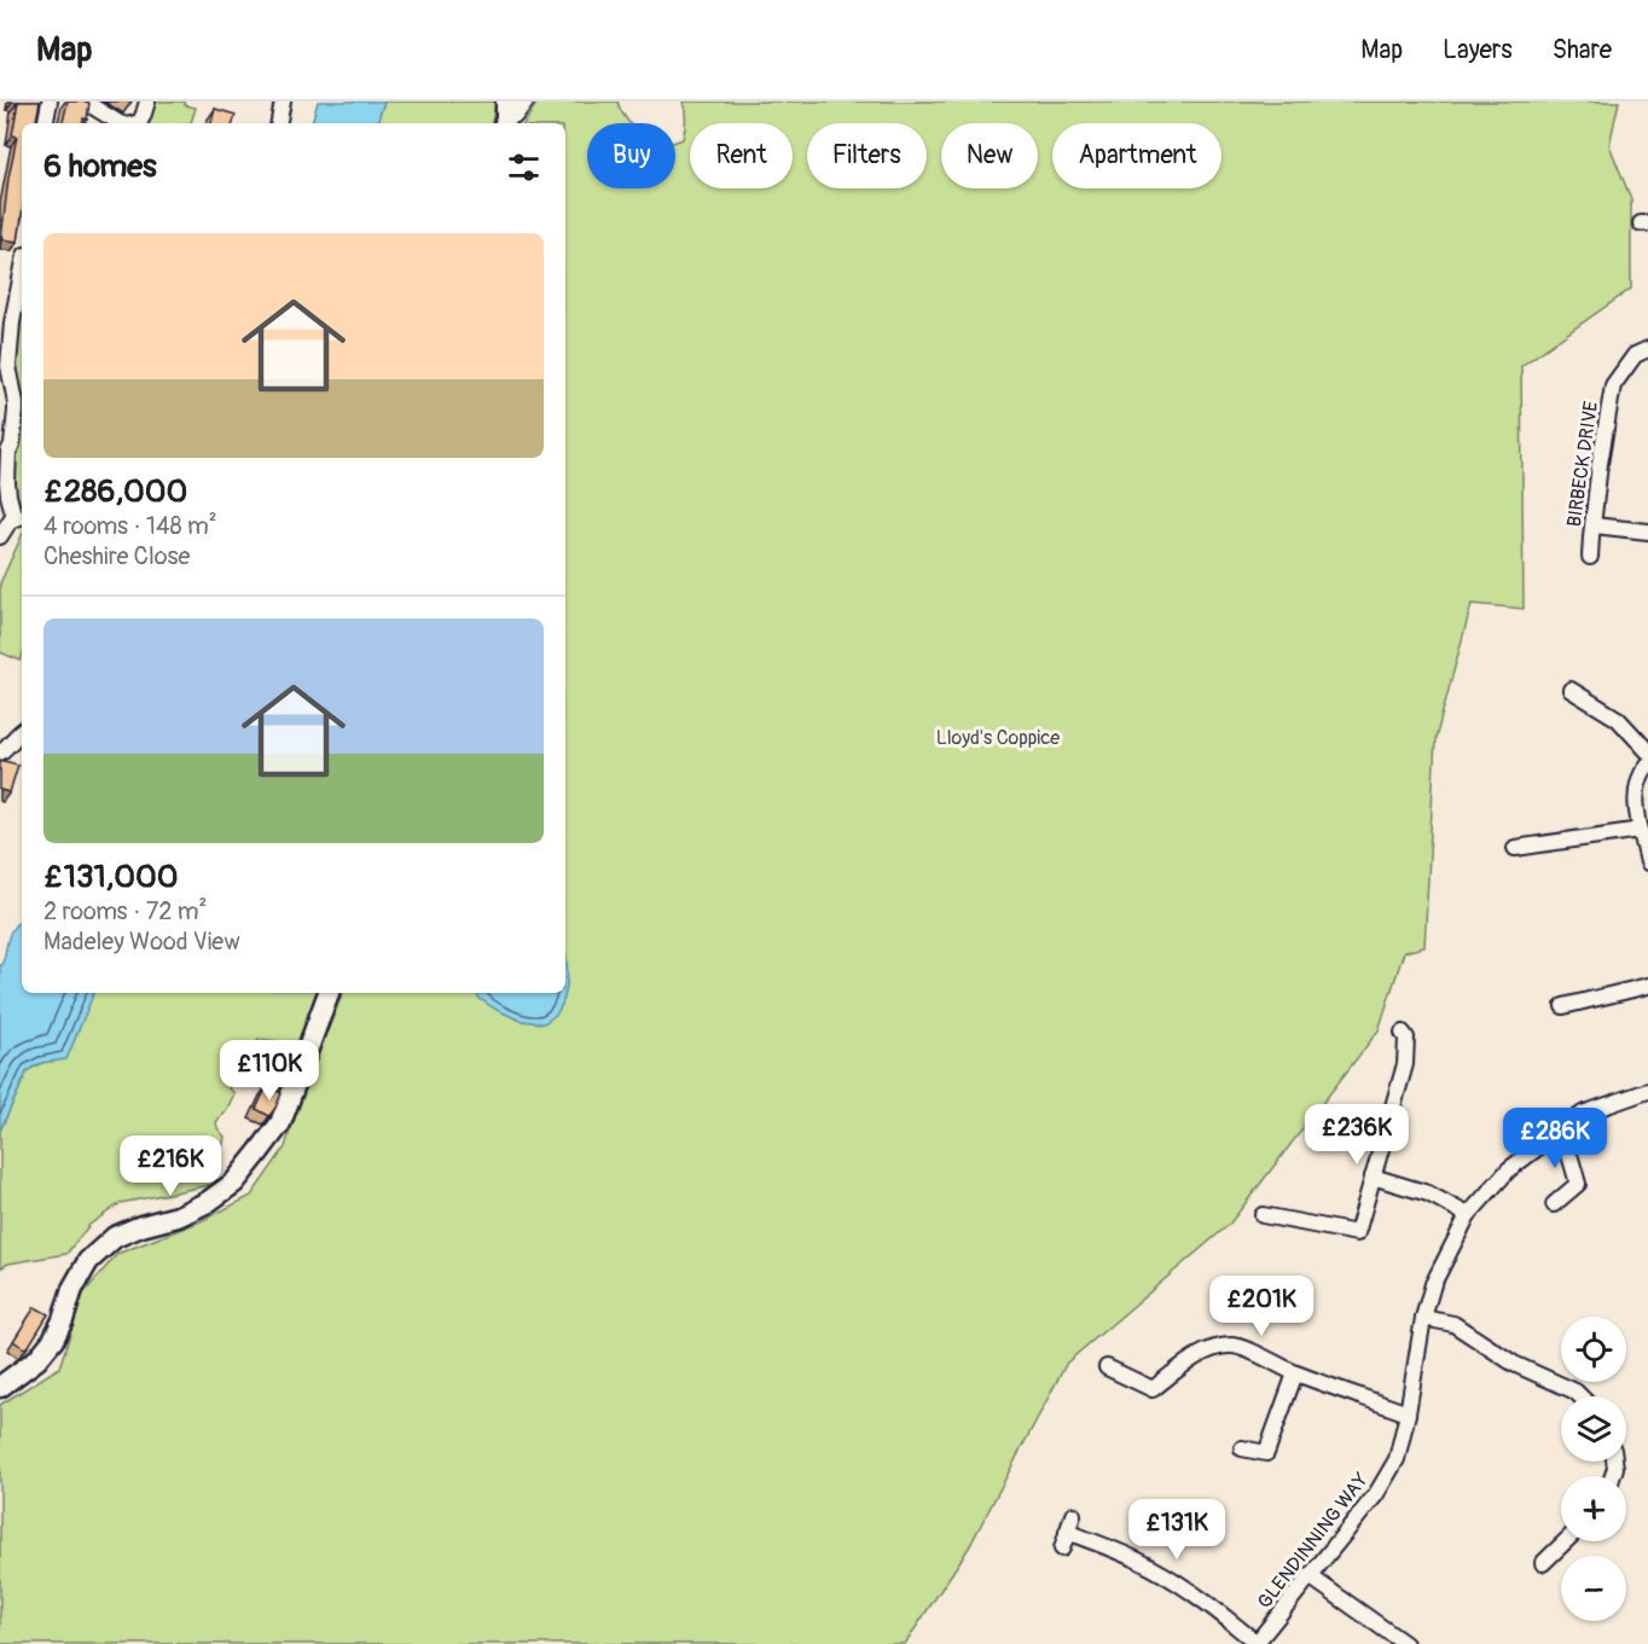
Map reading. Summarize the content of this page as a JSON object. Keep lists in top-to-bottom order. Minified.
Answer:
{"streets":{"street":["BIRBECK DRIVE","GLENDINNING WAY"]},"parks":["Lloyd's Coppice"],"page":{"header":"Map","nav":["Map","Layers","Share"],"chip":["Buy","Rent","Filters","New","Apartment"],"heading":"6 homes","list":[{"name":"£286,000","note":"4 rooms · 148 m² · Cheshire Close"},{"name":"£131,000","note":"2 rooms · 72 m² · Madeley Wood View"}],"price":["£110K","£236K","£286K","£216K","£201K","£131K"],"map_buttons":["+","−"]}}
